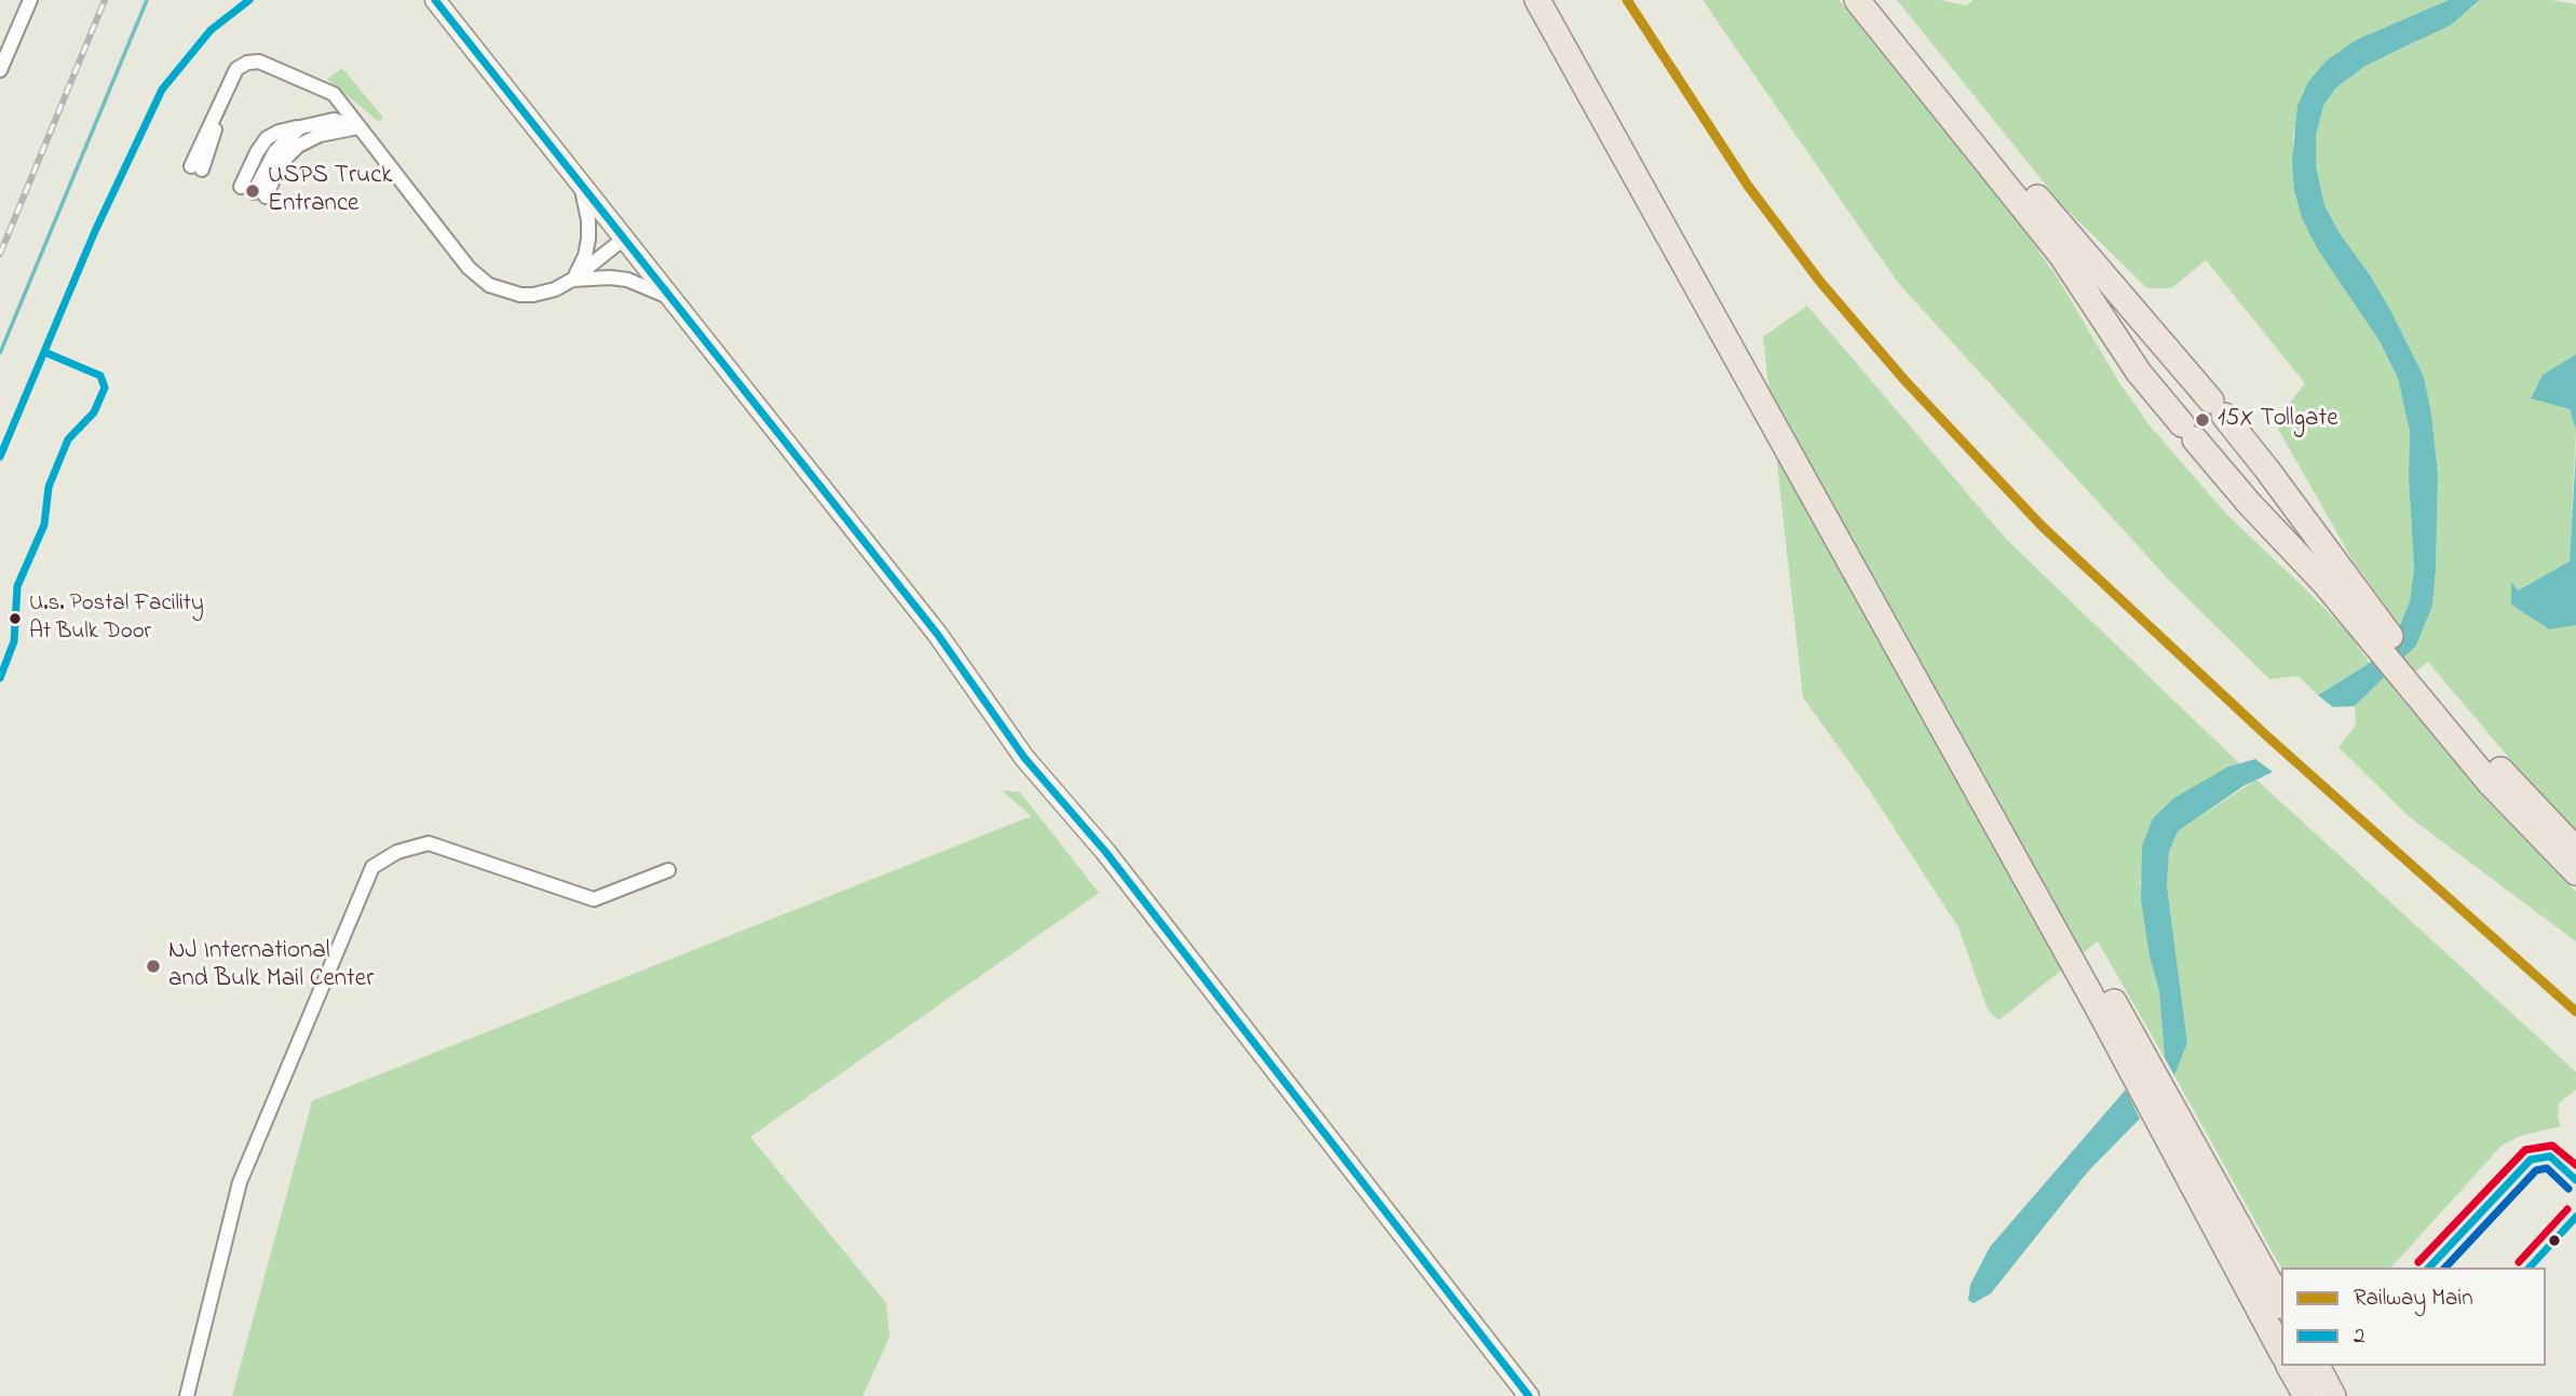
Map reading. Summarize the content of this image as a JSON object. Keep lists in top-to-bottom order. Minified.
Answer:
{"places":["USPS Truck Entrance","15X Tollgate","U.s. Postal Facility At Bulk Door","NJ International and Bulk Mail Center"],"lines":["rail line Main","transit line 2"],"legend":["Railway Main","2"]}
